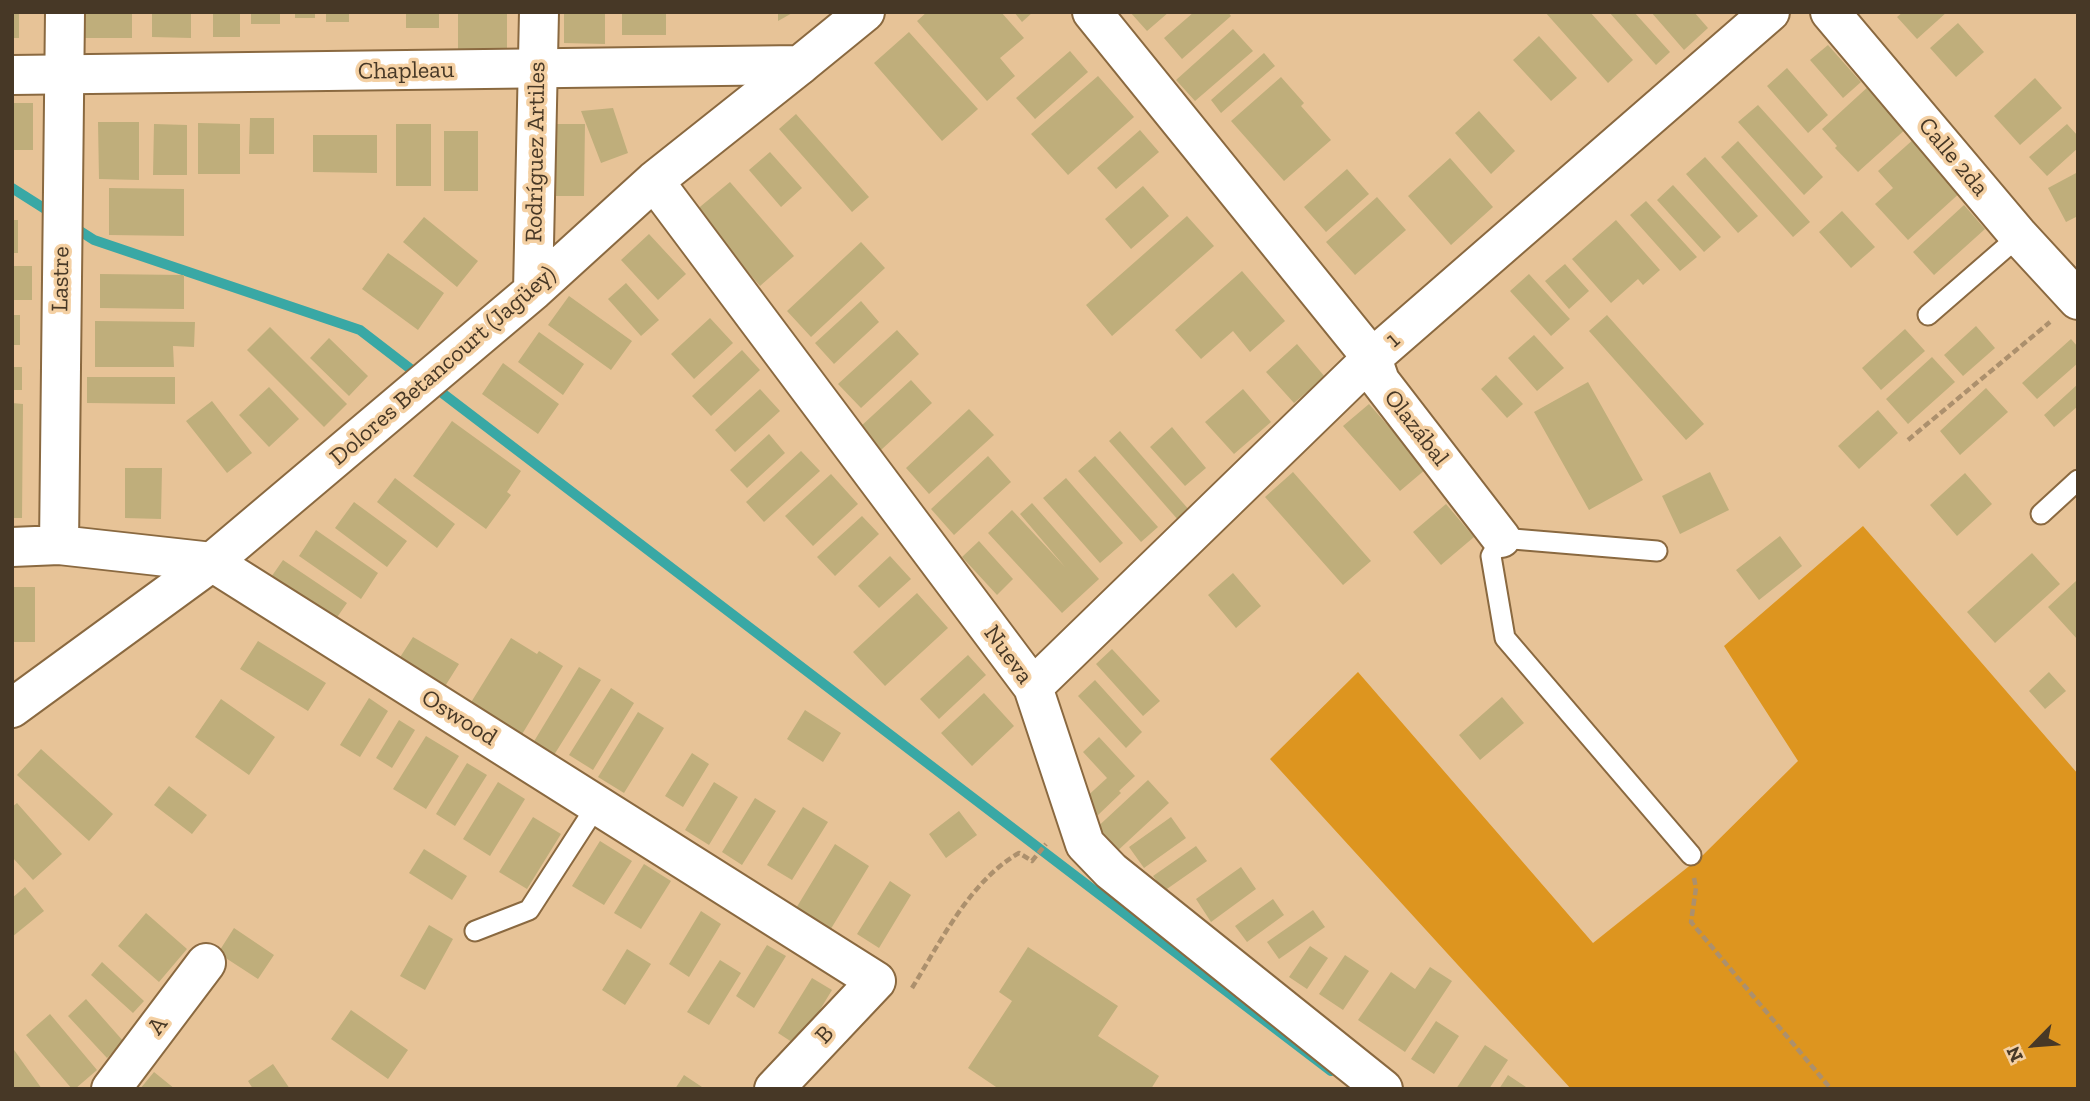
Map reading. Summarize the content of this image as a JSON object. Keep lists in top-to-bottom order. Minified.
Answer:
{"streets":{"street":["Chapleau","Rodríguez Artiles","Calle 2da","Lastre","1","Dolores Betancourt (Jagüey)","Olazábal","Nueva","Oswood","A","B"]},"crossings":[["Chapleau","Rodríguez Artiles"],["Chapleau","Lastre"],["Chapleau","Dolores Betancourt (Jagüey)"],["Rodríguez Artiles","Dolores Betancourt (Jagüey)"],["Lastre","Oswood"],["1","Olazábal"],["1","Nueva"],["Dolores Betancourt (Jagüey)","Nueva"],["Dolores Betancourt (Jagüey)","Oswood"],["Oswood","B"]],"north":"bottom left"}
